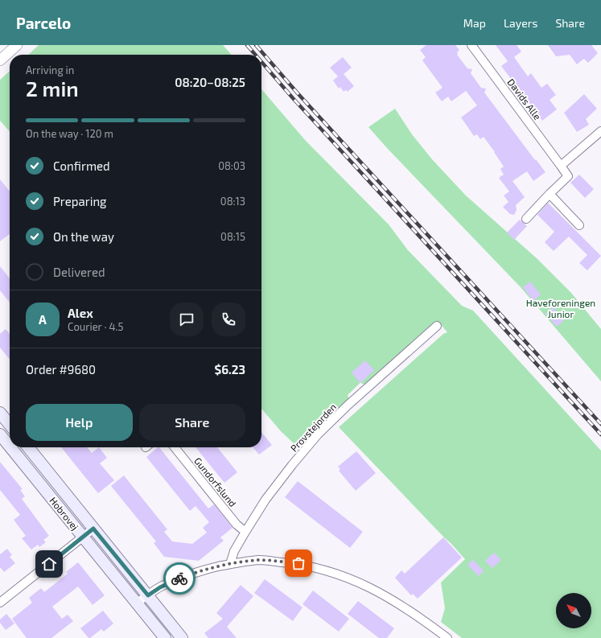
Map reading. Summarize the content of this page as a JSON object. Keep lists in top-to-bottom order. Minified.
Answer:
{"streets":{"main road":["Hobrovej"],"street":["Davids Alle","Provstejorden","Gundorfslund"]},"crossings":[["Provstejorden","Gundorfslund"]],"parks":["Haveforeningen Junior"],"north":"top left","page":{"header":"Parcelo","nav":["Map","Layers","Share"],"heading":["2 min","Arriving in","08:20–08:25"],"panel":["Alex","Courier · 4.5","Order #9680","$6.23"],"bar":"On the way · 120 m","list":[["Confirmed","08:03"],["Preparing","08:13"],["On the way","08:15"],"Delivered"],"round":"A","buttons":["Help","Share"]}}
